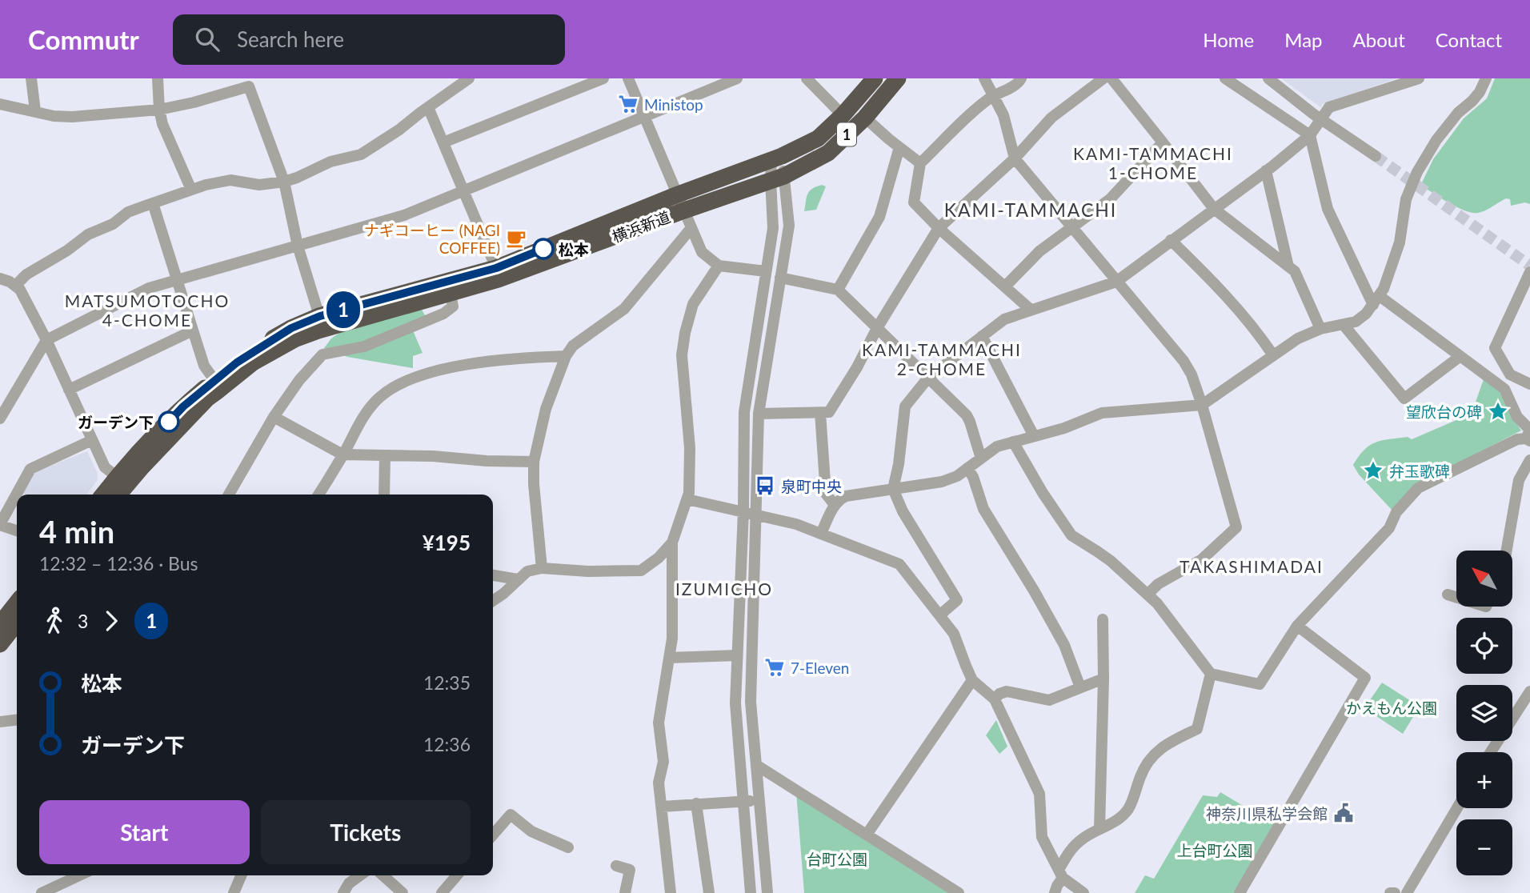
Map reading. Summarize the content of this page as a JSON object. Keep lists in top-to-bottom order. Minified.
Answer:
{"streets":{"highway":["1","横浜新道"]},"districts":["KAMI-TAMMACHI 1-CHOME","KAMI-TAMMACHI","MATSUMOTOCHO 4-CHOME","KAMI-TAMMACHI 2-CHOME","TAKASHIMADAI","IZUMICHO"],"parks":["かえもん公園","上台町公園","台町公園"],"places":{"supermarket":["Ministop","7-Eleven"],"cafe":["ナギコーヒー (NAGI COFFEE)"],"other":["松本","ガーデン下"],"place":["望欣台の碑","弁玉歌碑"],"bus stop":["泉町中央"],"public building":["神奈川県私学会館"]},"lines":["bus line 1"],"north":"top left","page":{"header":"Commutr","search":"Search here","nav":["Home","Map","About","Contact"],"on_map":"1","heading":["4 min","12:32 – 12:36 · Bus","¥195"],"map_buttons":["+","−"],"legs":["3","1"],"list":[{"name":"松本","value":"12:35"},{"name":"ガーデン下","value":"12:36"}],"buttons":["Start","Tickets"]}}
